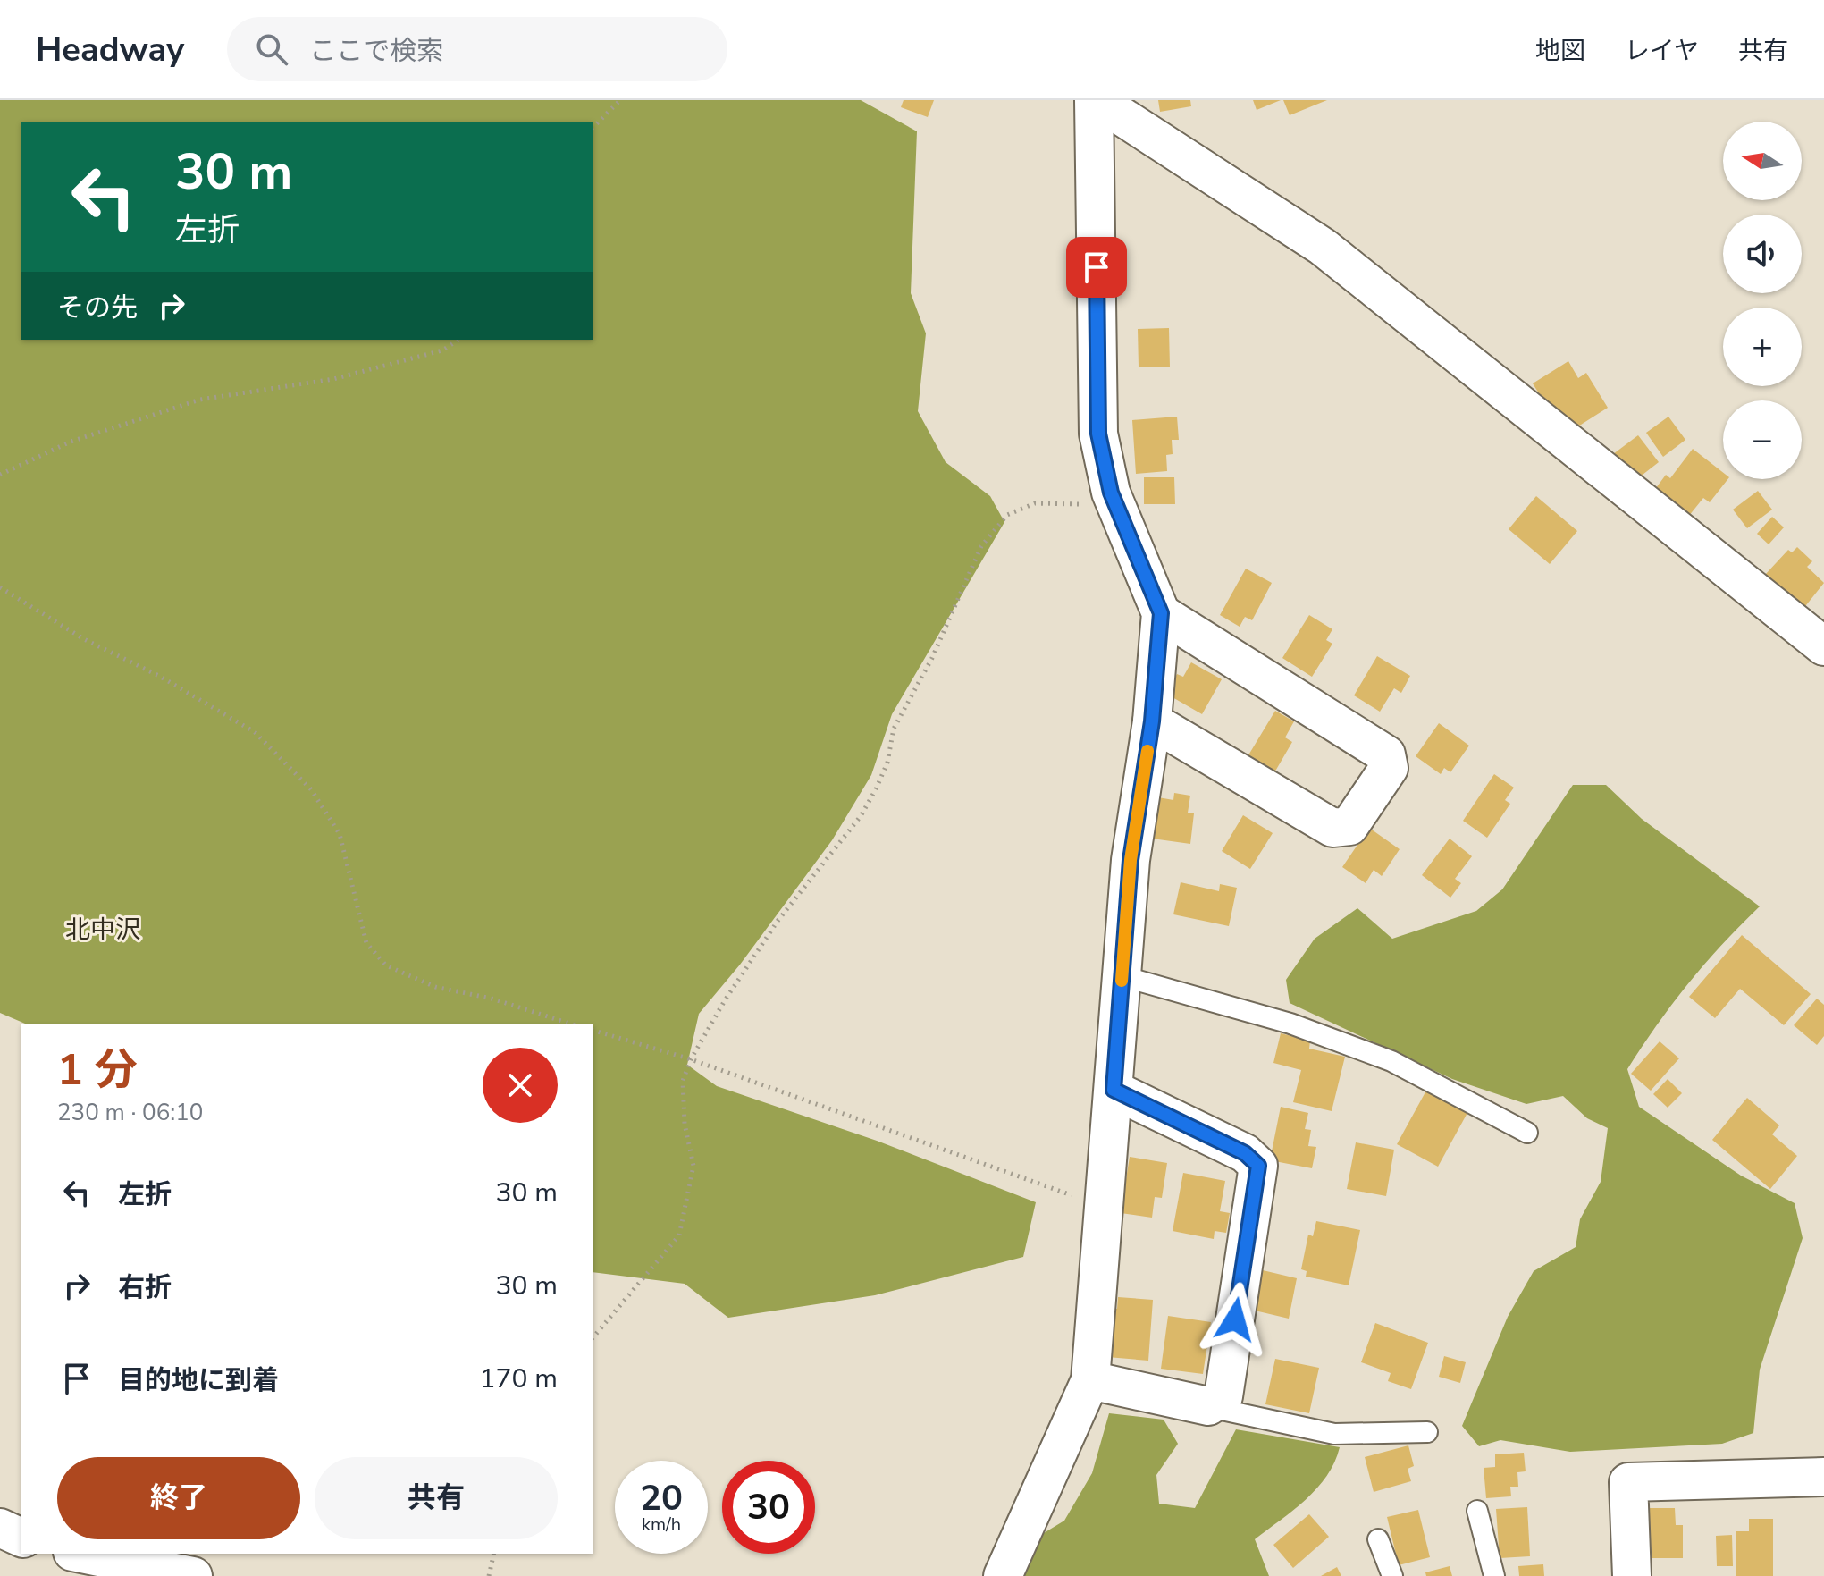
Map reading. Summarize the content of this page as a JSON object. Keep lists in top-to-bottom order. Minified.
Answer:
{"districts":["北中沢"],"north":"left","page":{"header":"Headway","search":"ここで検索","nav":["地図","レイヤ","共有"],"map_buttons":["+","−"],"turn":["30 m","左折"],"then":"その先","heading":["1 分","230 m · 06:10"],"list":[{"name":"左折","value":"30 m"},{"name":"右折","value":"30 m"},{"name":"目的地に到着","value":"170 m"}],"buttons":["終了","共有"],"speed":"20 km/h","limit":"30"}}
